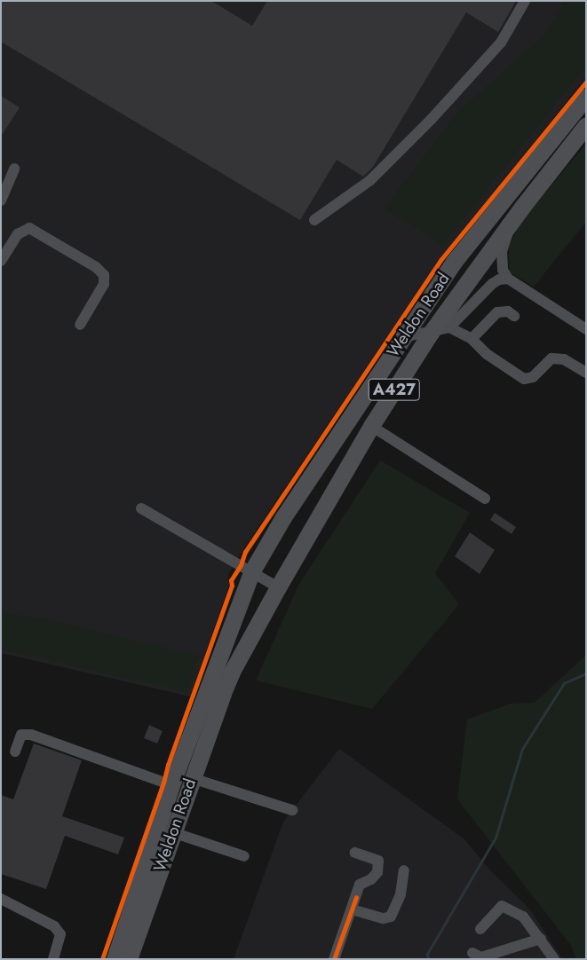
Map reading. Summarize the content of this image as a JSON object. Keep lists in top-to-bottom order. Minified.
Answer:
{"streets":{"highway":["Weldon Road","A427"]}}
